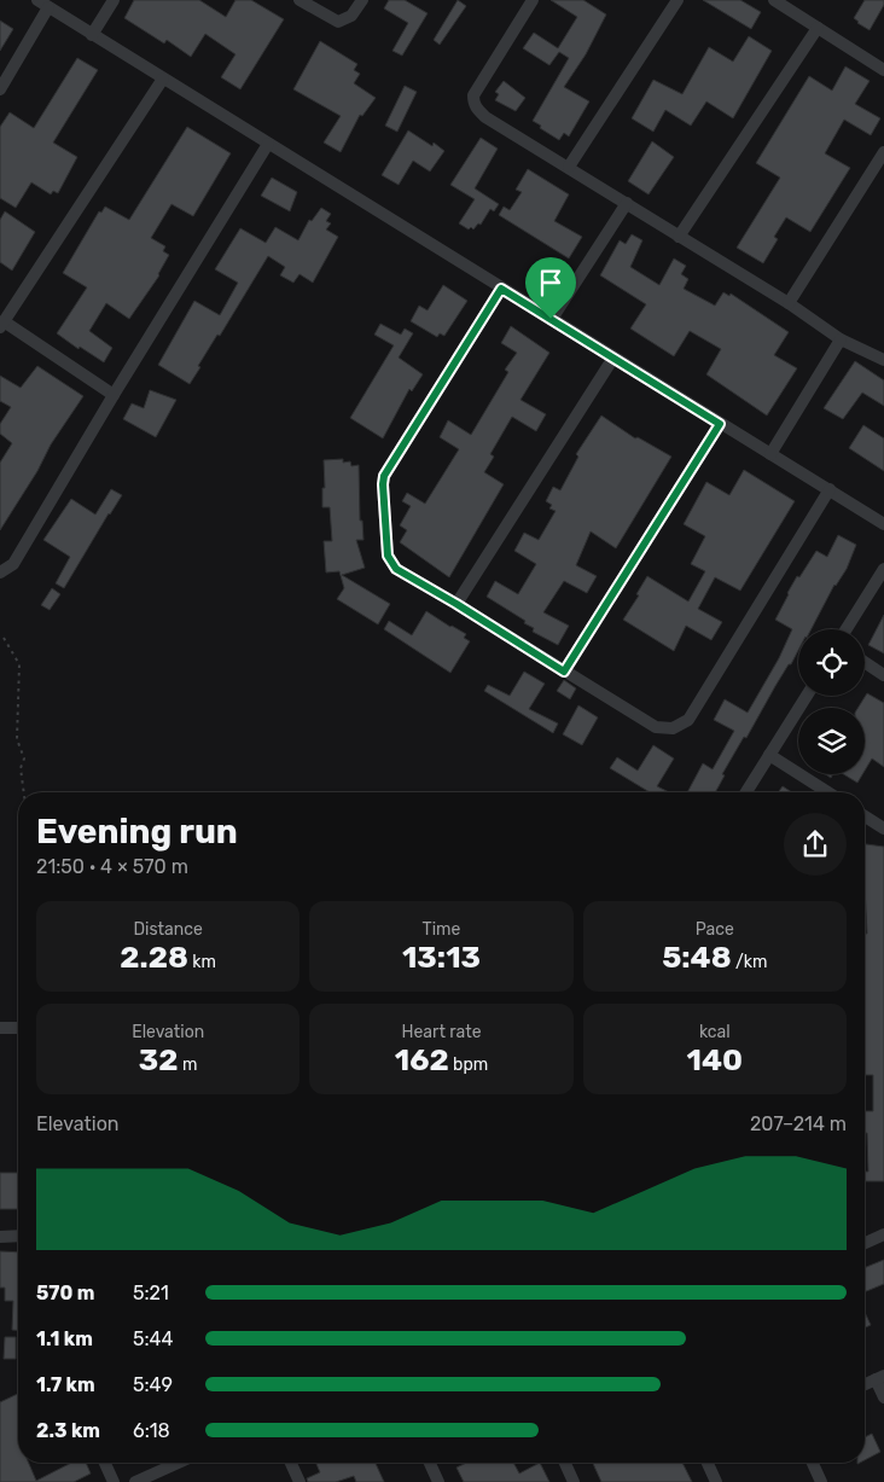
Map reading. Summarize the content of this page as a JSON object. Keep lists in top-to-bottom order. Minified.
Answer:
{"page":{"heading":["Evening run","21:50 · 4 × 570 m"],"stats":[["Distance","2.28 km"],["Time","13:13"],["Pace","5:48 /km"],["Elevation","32 m"],["Heart rate","162 bpm"],["kcal","140"]],"chart":["Elevation","207–214 m"],"list":[{"name":"570 m","note":"5:21"},{"name":"1.1 km","note":"5:44"},{"name":"1.7 km","note":"5:49"},{"name":"2.3 km","note":"6:18"}]}}
